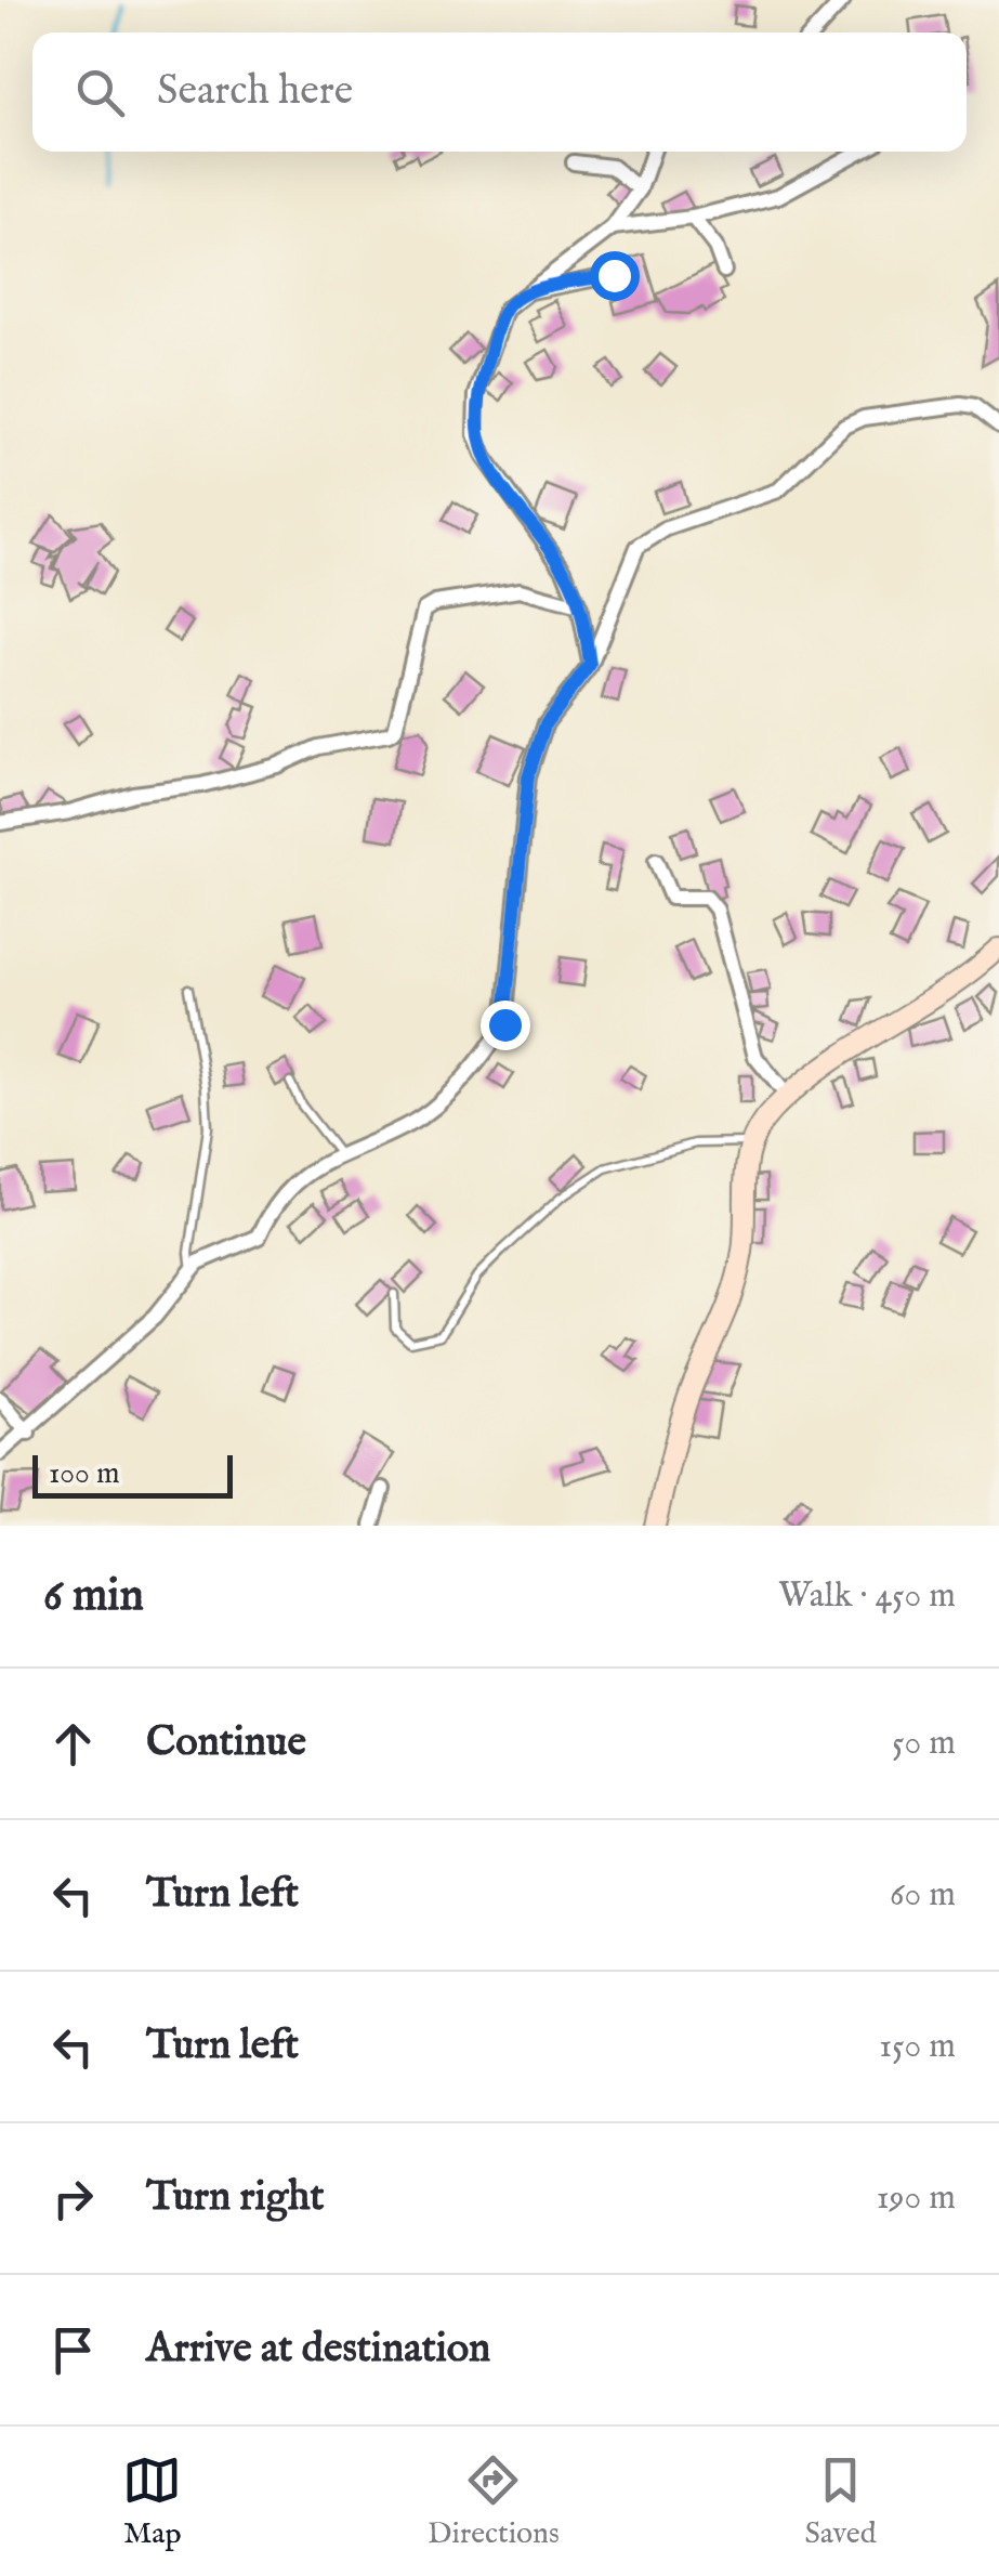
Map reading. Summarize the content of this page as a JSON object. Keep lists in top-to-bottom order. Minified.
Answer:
{"scale_bar":"100 m","page":{"search":"Search here","scale":"100 m","heading":["6 min","Walk · 450 m"],"list":[["Continue","50 m"],["Turn left","60 m"],["Turn left","150 m"],["Turn right","190 m"],"Arrive at destination"],"nav":["Map","Directions","Saved"]}}
